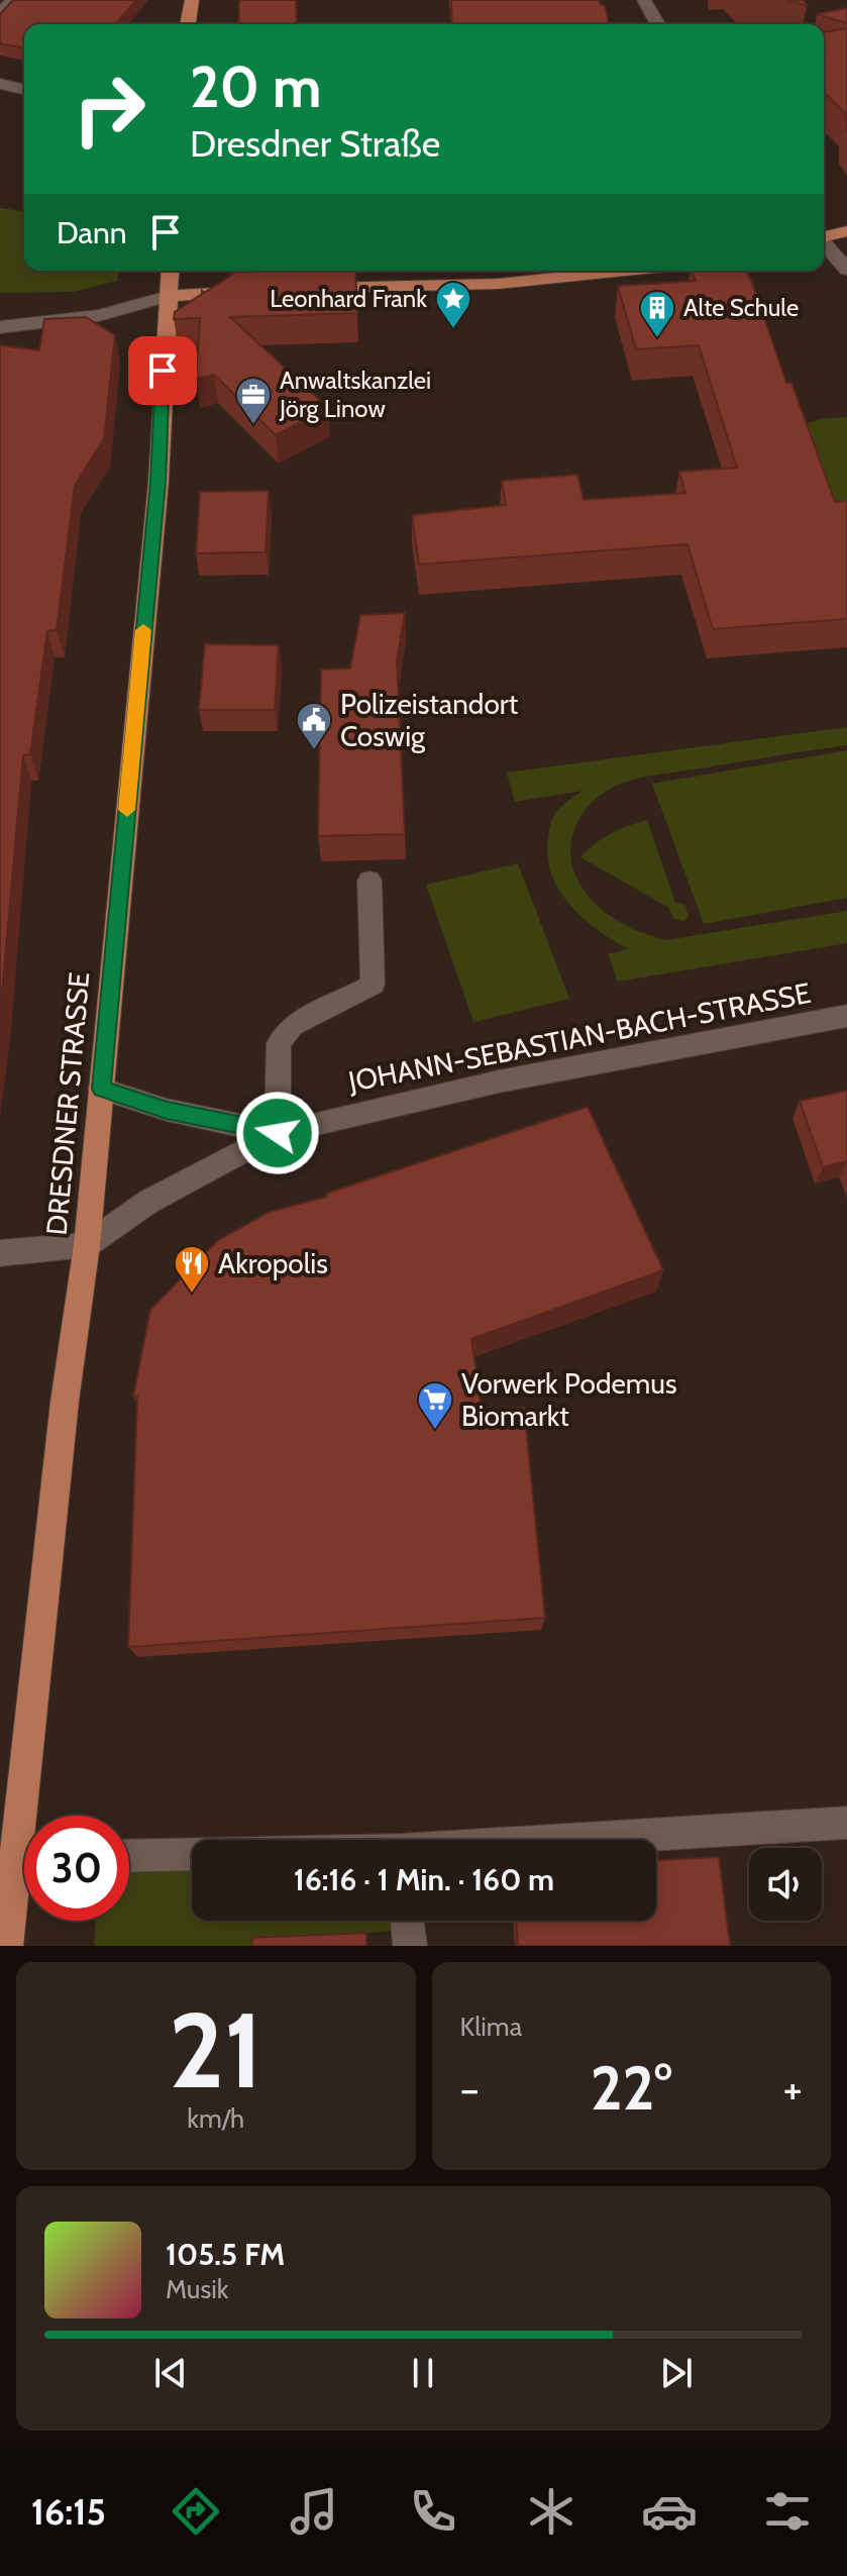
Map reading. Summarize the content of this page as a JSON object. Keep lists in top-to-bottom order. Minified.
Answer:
{"streets":{"main road":["DRESDNER STRASSE"],"street":["JOHANN-SEBASTIAN-BACH-STRASSE"]},"crossings":[["JOHANN-SEBASTIAN-BACH-STRASSE","DRESDNER STRASSE"]],"places":{"place":["Leonhard Frank"],"building":["Alte Schule"],"office":["Anwaltskanzlei Jörg Linow"],"public building":["Polizeistandort Coswig"],"restaurant":["Akropolis"],"supermarket":["Vorwerk Podemus Biomarkt"]},"page":{"turn":["20 m","Dresdner Straße"],"then":"Dann","limit":"30","trip":"16:16 · 1 Min. · 160 m","tile":[["21","km/h"],"Klima"],"heat":["−","22°","+"],"song":["105.5 FM","Musik"],"tabs":"16:15"}}
